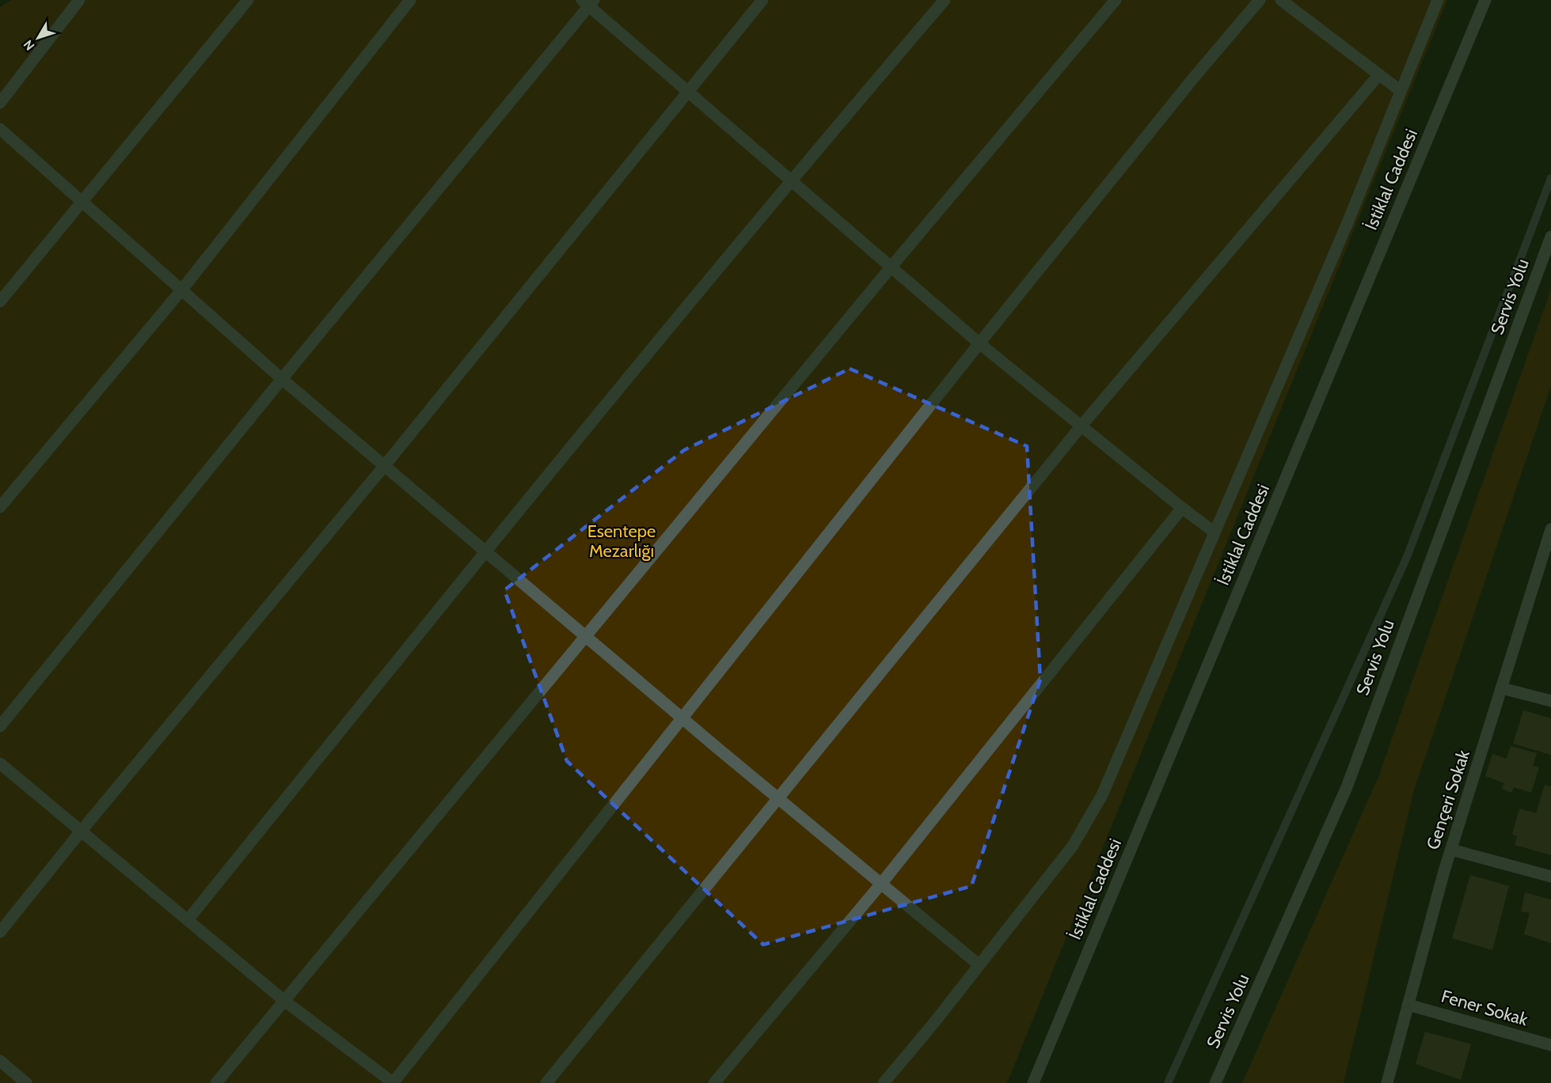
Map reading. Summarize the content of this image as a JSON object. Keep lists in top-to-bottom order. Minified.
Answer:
{"streets":{"street":["İstiklal Caddesi","Servis Yolu","Gençeri Sokak","Fener Sokak"]},"crossings":[["Gençeri Sokak","Fener Sokak"]],"parks":["Esentepe Mezarlığı"],"north":"bottom left"}
